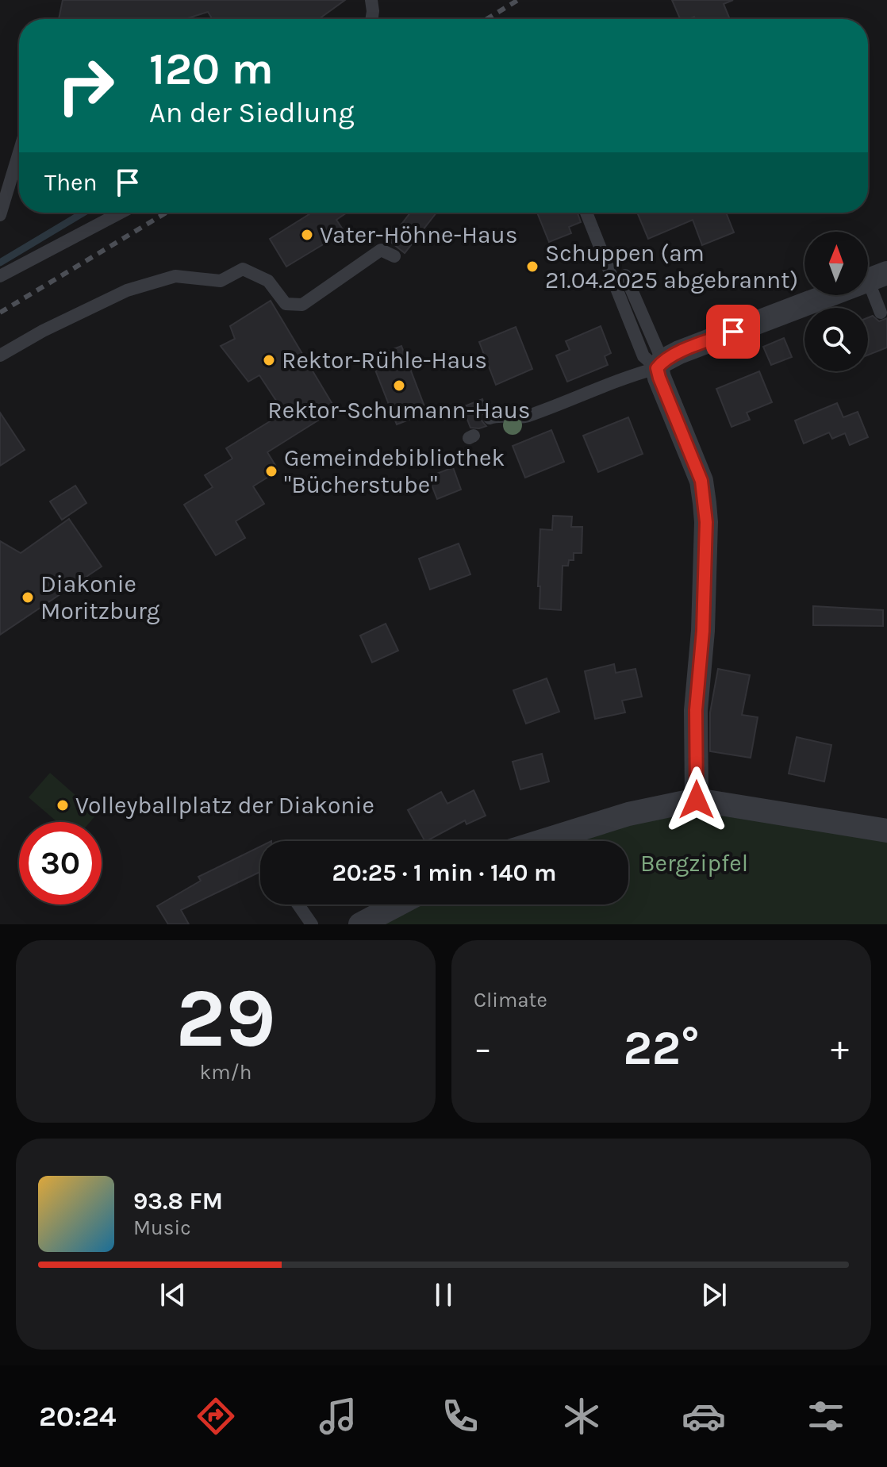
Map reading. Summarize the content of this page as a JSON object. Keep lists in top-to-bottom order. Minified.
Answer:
{"parks":["Bergzipfel"],"places":["Vater-Höhne-Haus","Schuppen (am 21.04.2025 abgebrannt)","Rektor-Rühle-Haus","Rektor-Schumann-Haus","Gemeindebibliothek \"Bücherstube\"","Diakonie Moritzburg","Volleyballplatz der Diakonie"],"north":"top","page":{"turn":["120 m","An der Siedlung"],"then":"Then","limit":"30","trip":"20:25 · 1 min · 140 m","tile":[["29","km/h"],"Climate"],"heat":["−","22°","+"],"song":["93.8 FM","Music"],"tabs":"20:24"}}
